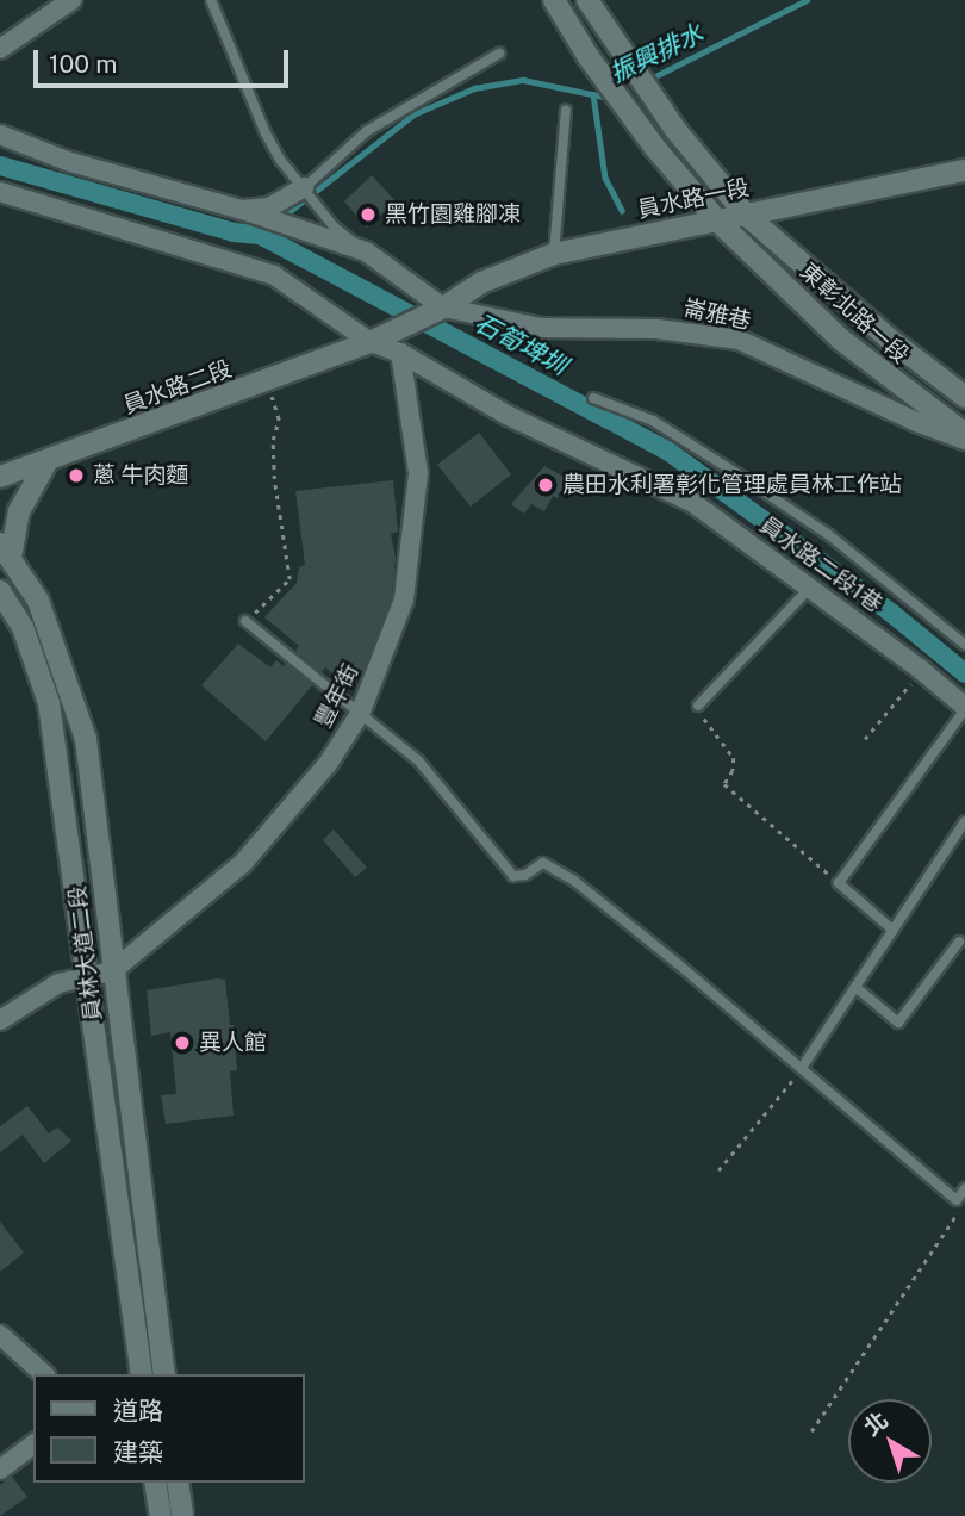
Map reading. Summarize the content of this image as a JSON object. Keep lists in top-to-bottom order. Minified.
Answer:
{"streets":{"street":["員水路一段","東彰北路一段","崙雅巷","員水路二段","員水路二段1巷","豐年街","員林大道二段"]},"crossings":[["員水路一段","東彰北路一段"],["員水路一段","崙雅巷"],["員水路一段","員水路二段"],["東彰北路一段","崙雅巷"],["崙雅巷","員水路二段"],["員水路二段","員水路二段1巷"],["員水路二段1巷","豐年街"],["豐年街","員林大道二段"]],"water":["振興排水","石筍埤圳"],"places":["黑竹園雞腳凍","蔥 牛肉麵","農田水利署彰化管理處員林工作站","異人館"],"legend":["道路","建築"],"scale_bar":"100 m","north":"top left"}
